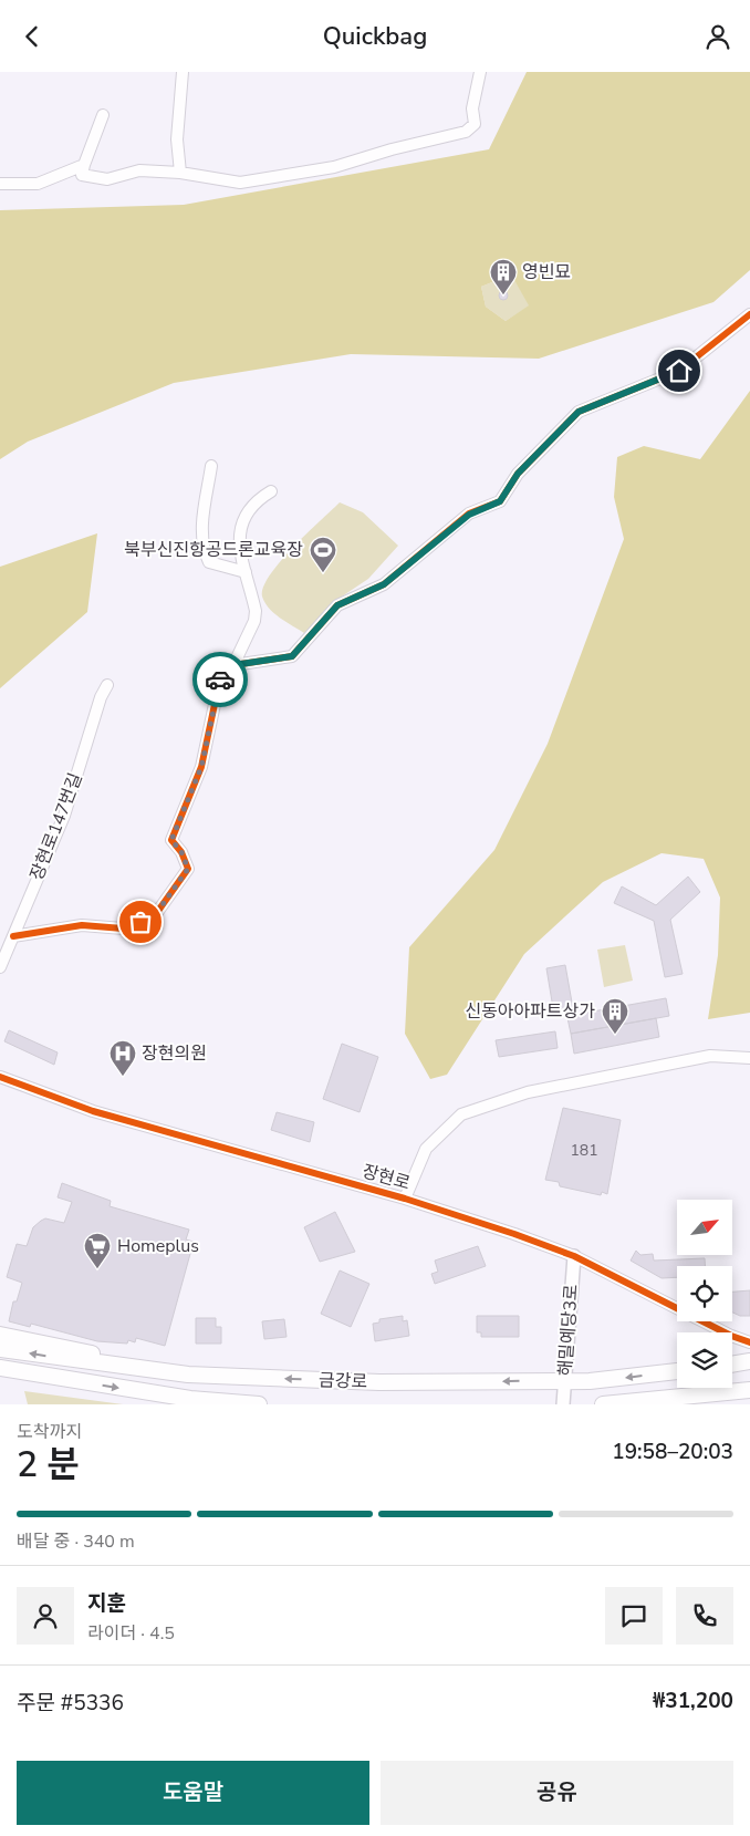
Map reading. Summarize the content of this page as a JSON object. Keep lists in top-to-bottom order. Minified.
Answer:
{"streets":{"main road":["금강로"],"street":["장현로147번길","장현로","해밀예당3로"]},"crossings":[["장현로","해밀예당3로"],["해밀예당3로","금강로"]],"places":{"building":["영빈묘","신동아아파트상가"],"sports":["북부신진항공드론교육장"],"hospital":["장현의원"],"supermarket":["Homeplus"]},"house_numbers":["181"],"north":"top right","page":{"header":"Quickbag","heading":["2 분","도착까지","19:58–20:03"],"panel":["지훈","라이더 · 4.5","주문 #5336","₩31,200"],"bar":"배달 중 · 340 m","buttons":["도움말","공유"]}}
